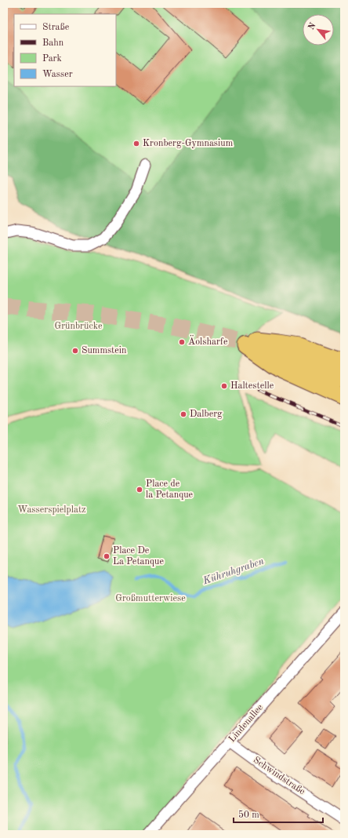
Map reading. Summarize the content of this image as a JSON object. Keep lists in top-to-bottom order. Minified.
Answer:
{"streets":{"street":["Lindenallee","Schwindstraße"]},"crossings":[["Lindenallee","Schwindstraße"]],"water":["Kühruhgraben"],"parks":["Grünbrücke","Wasserspielplatz","Großmutterwiese"],"places":["Kronberg-Gymnasium","Äolsharfe","Summstein","Haltestelle","Dalberg","Place de la Petanque","Place De La Petanque"],"legend":["Straße","Bahn","Park","Wasser"],"scale_bar":"50 m","north":"top left"}
